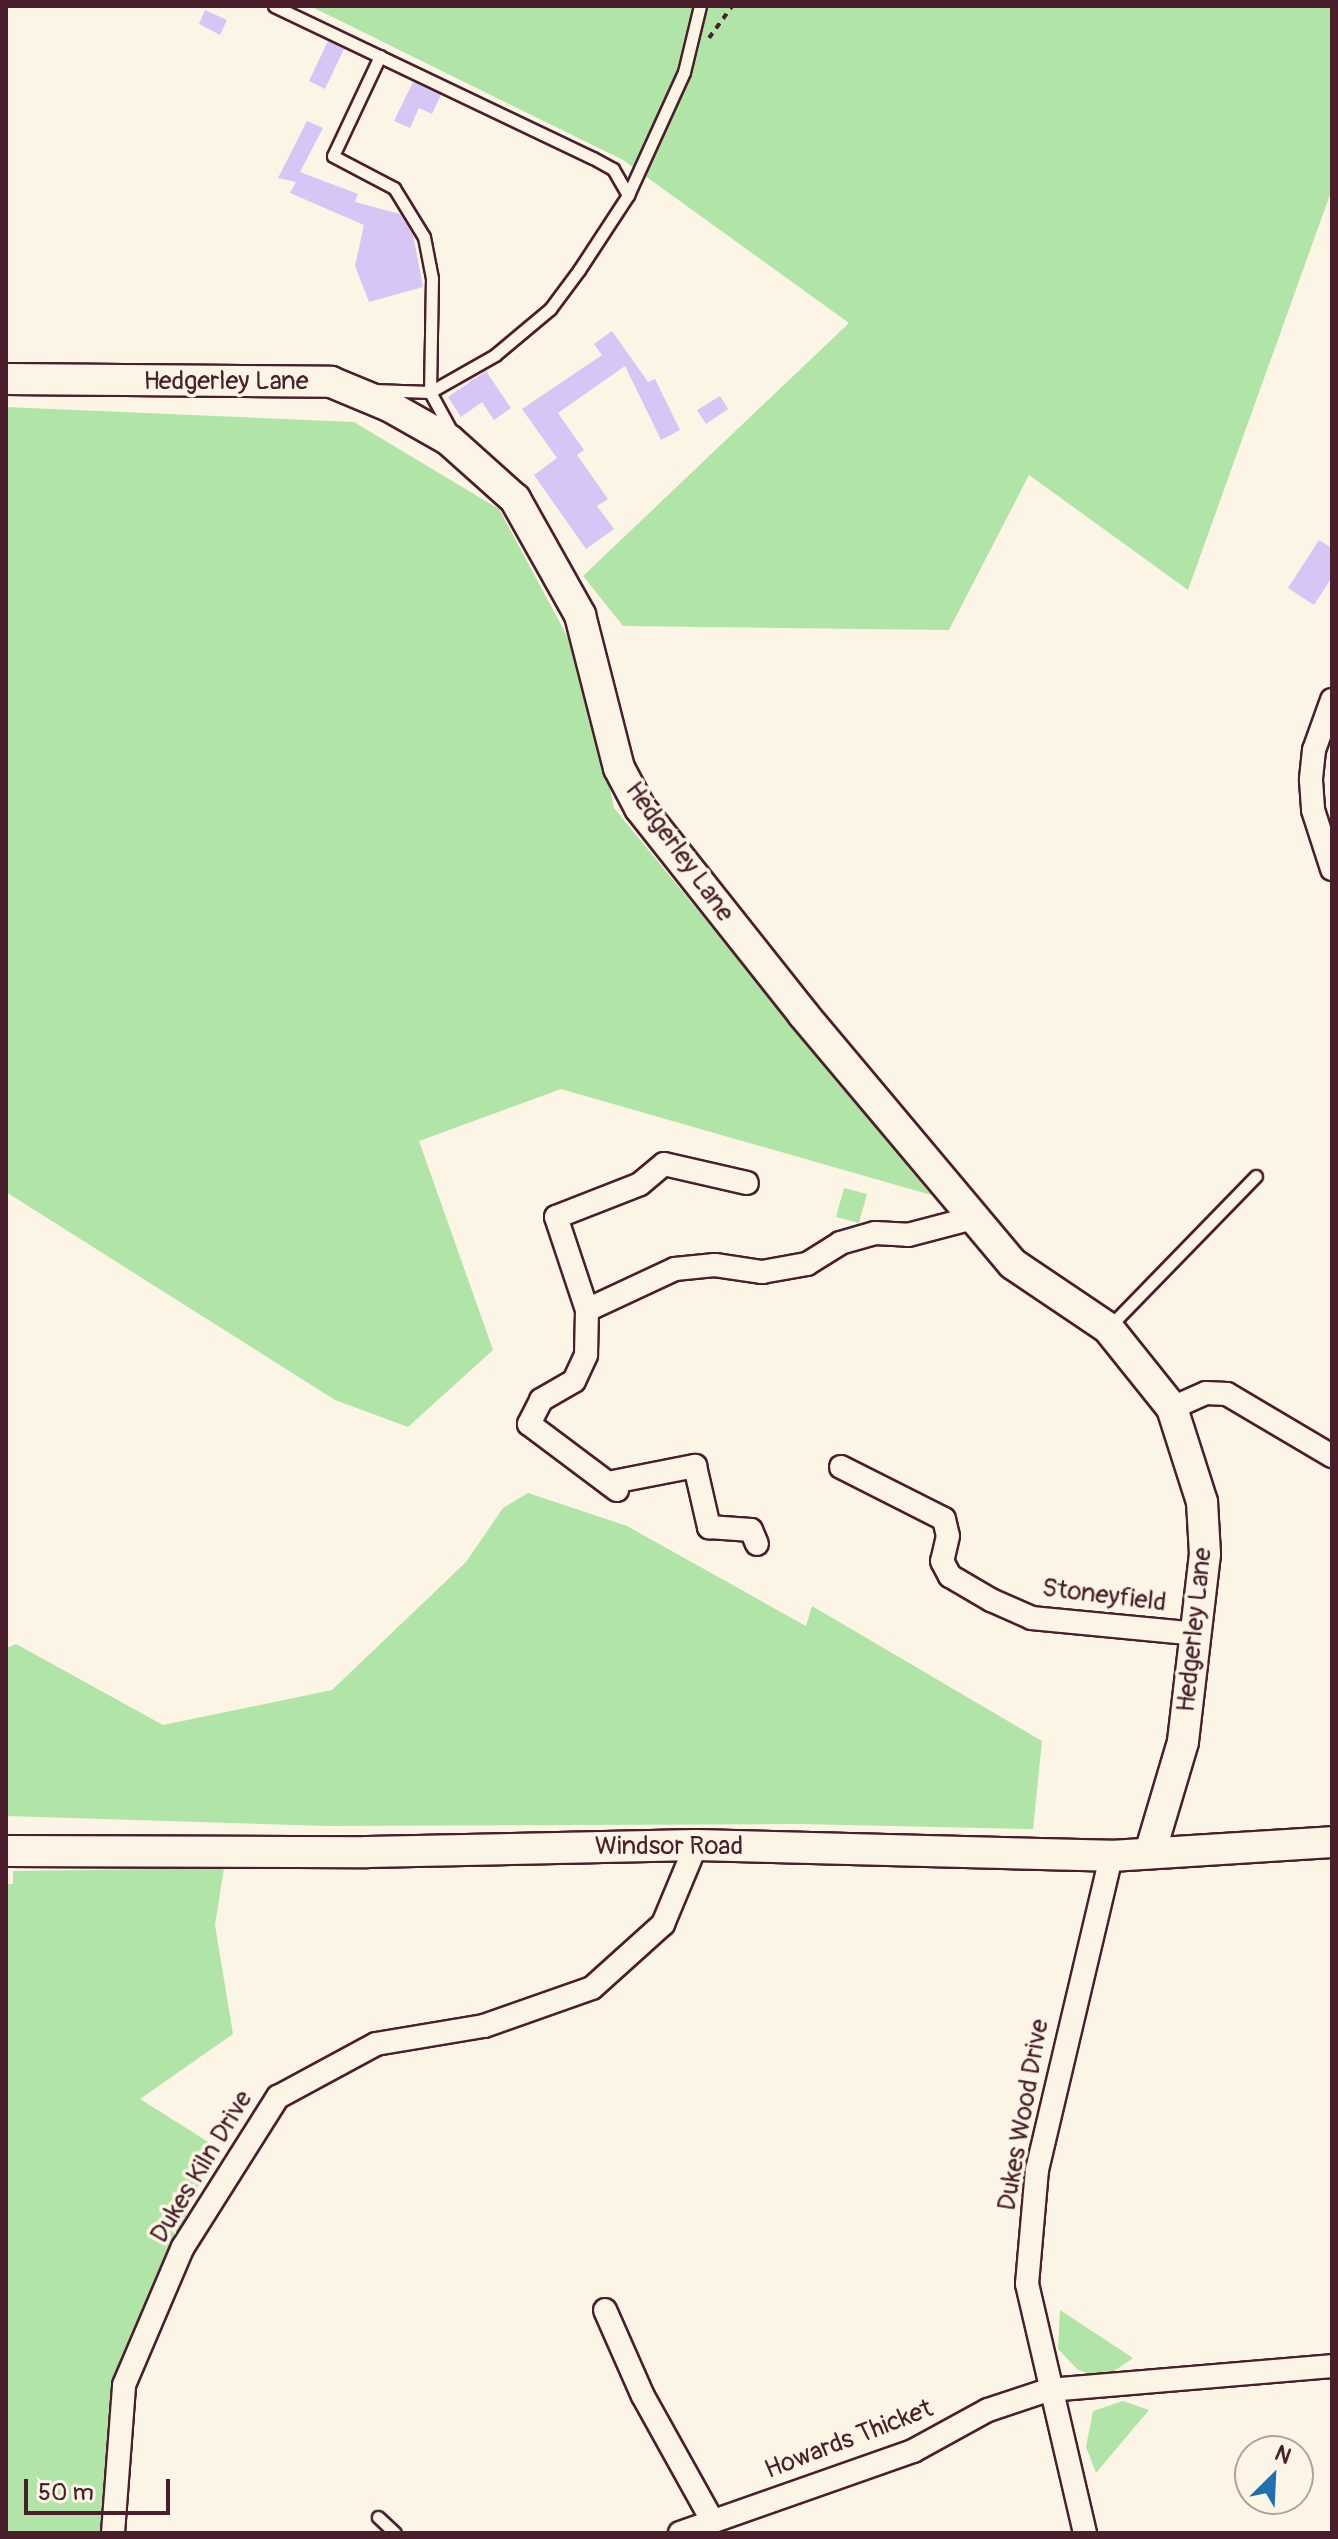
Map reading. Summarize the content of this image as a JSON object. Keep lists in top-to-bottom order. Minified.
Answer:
{"streets":{"street":["Hedgerley Lane","Stoneyfield","Windsor Road","Dukes Wood Drive","Dukes Kiln Drive","Howards Thicket"]},"crossings":[["Hedgerley Lane","Stoneyfield"],["Hedgerley Lane","Windsor Road"],["Windsor Road","Dukes Wood Drive"],["Windsor Road","Dukes Kiln Drive"],["Dukes Wood Drive","Howards Thicket"]],"scale_bar":"50 m","north":"top right"}
